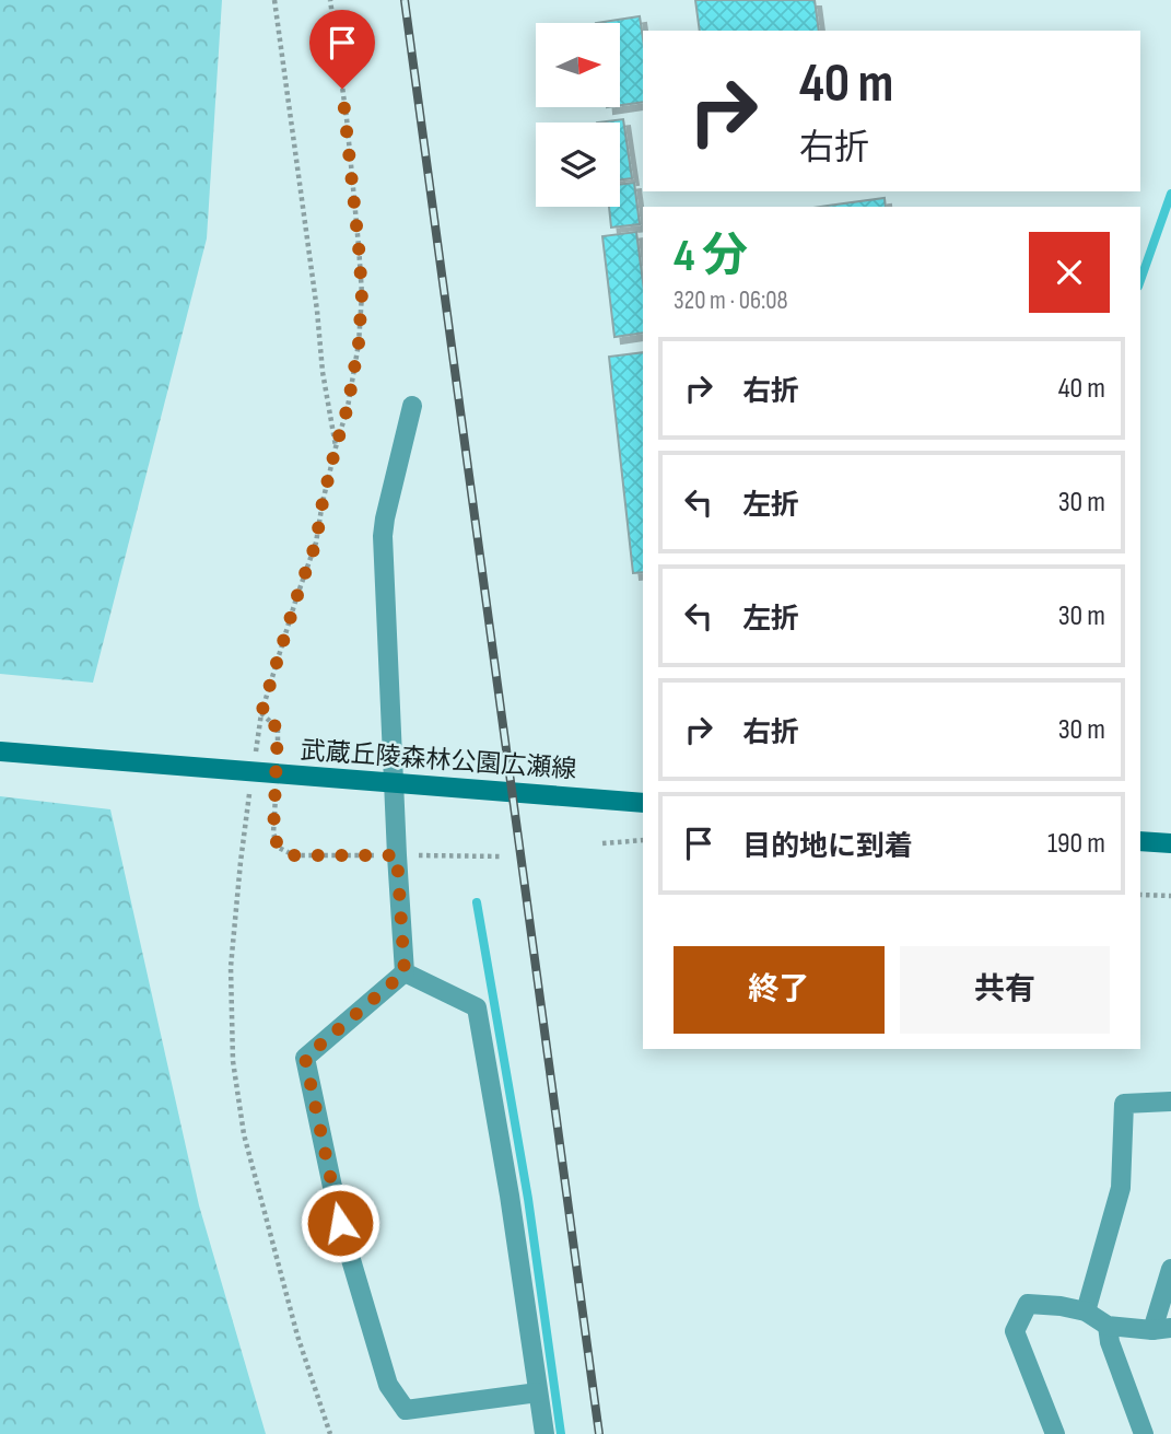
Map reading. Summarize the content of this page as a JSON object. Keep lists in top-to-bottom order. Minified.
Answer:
{"streets":{"main road":["武蔵丘陵森林公園広瀬線"]},"north":"right","page":{"turn":["40 m","右折"],"heading":["4 分","320 m · 06:08"],"list":[{"name":"右折","value":"40 m"},{"name":"左折","value":"30 m"},{"name":"左折","value":"30 m"},{"name":"右折","value":"30 m"},{"name":"目的地に到着","value":"190 m"}],"buttons":["終了","共有"]}}
